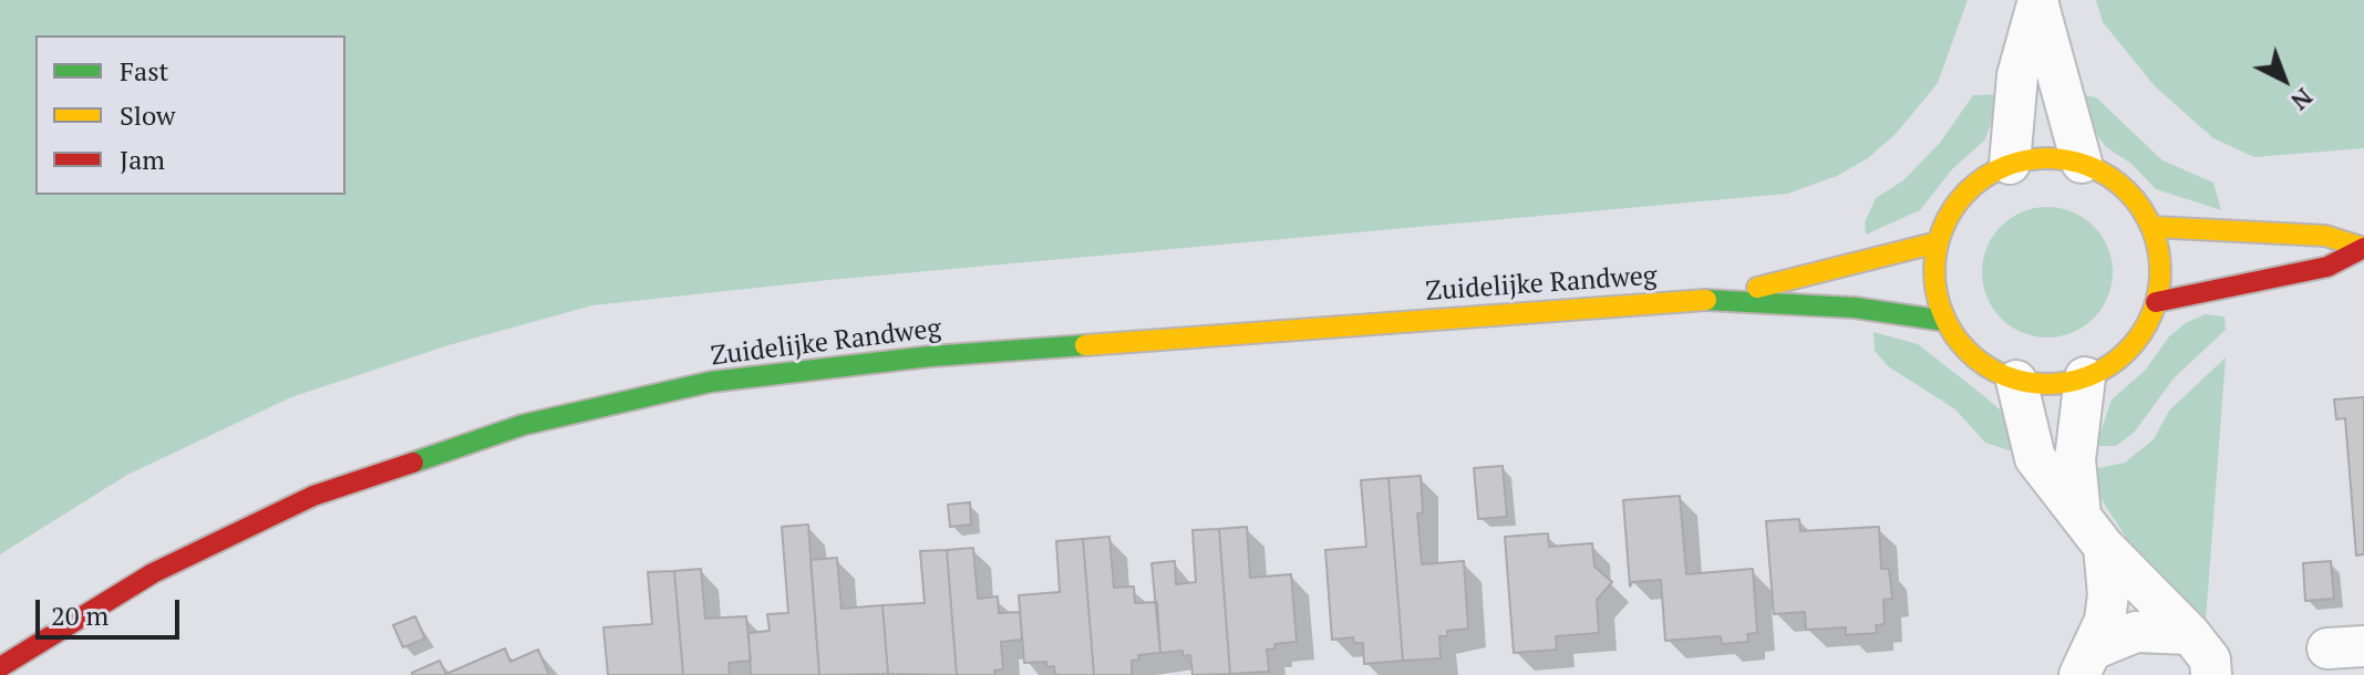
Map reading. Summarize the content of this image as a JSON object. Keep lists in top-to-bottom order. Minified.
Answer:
{"streets":{"main road":["Zuidelijke Randweg"]},"legend":["Fast","Slow","Jam"],"scale_bar":"20 m","north":"bottom right"}
